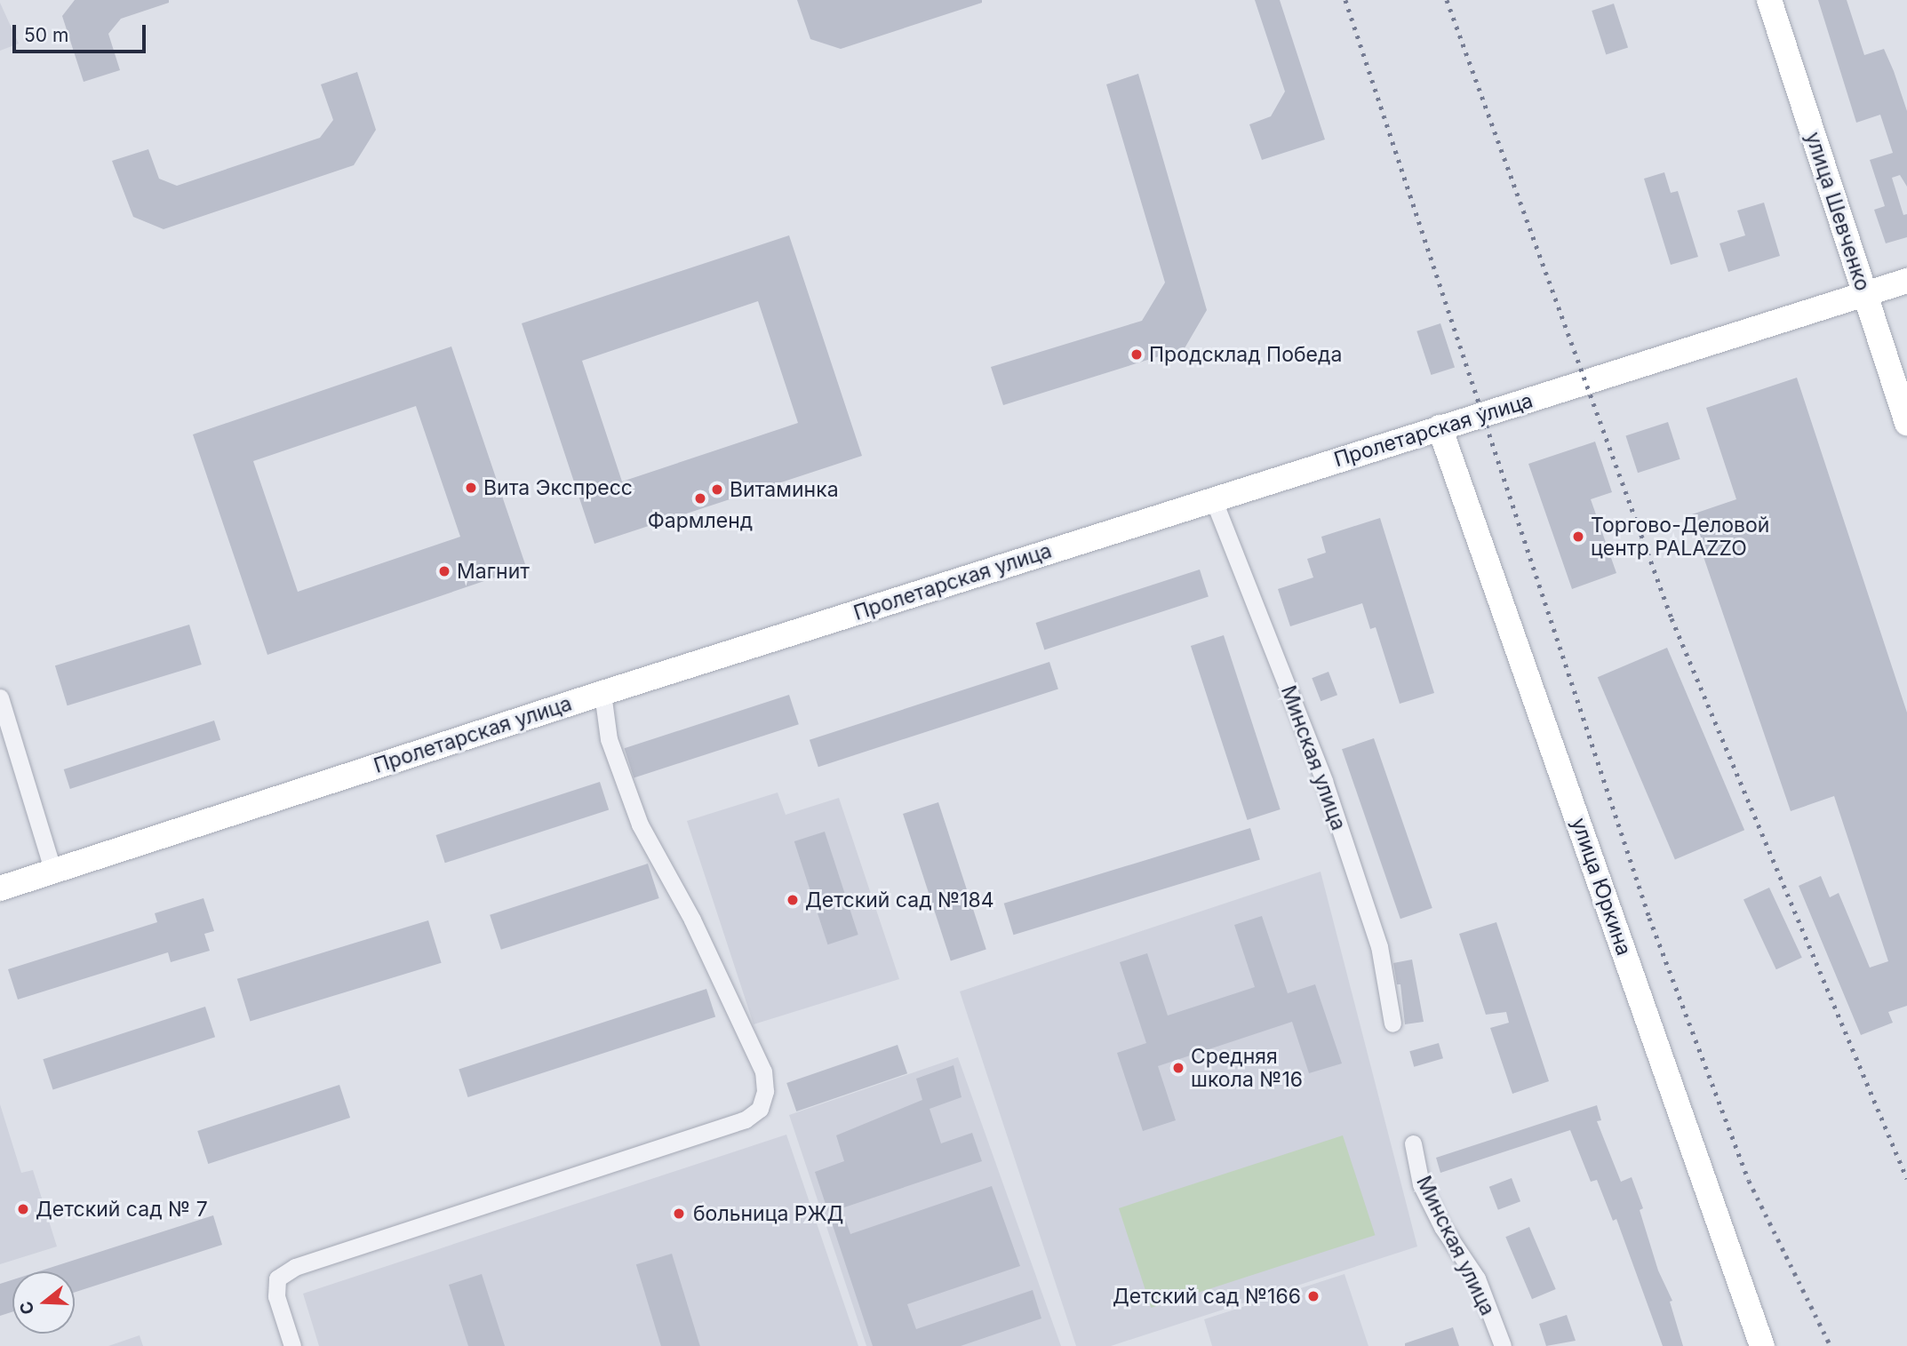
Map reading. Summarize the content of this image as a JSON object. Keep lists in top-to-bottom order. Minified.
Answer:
{"streets":{"main road":["улица Шевченко","Пролетарская улица","улица Юркина"],"street":["Минская улица"]},"crossings":[["улица Шевченко","Пролетарская улица"],["Пролетарская улица","Минская улица"],["Пролетарская улица","улица Юркина"]],"places":["Продсклад Победа","Вита Экспресс","Витаминка","Фармленд","Торгово-Деловой центр PALAZZO","Магнит","Детский сад №184","Средняя школа №16","Детский сад № 7","больница РЖД","Детский сад №166"],"scale_bar":"50 m","north":"left"}
